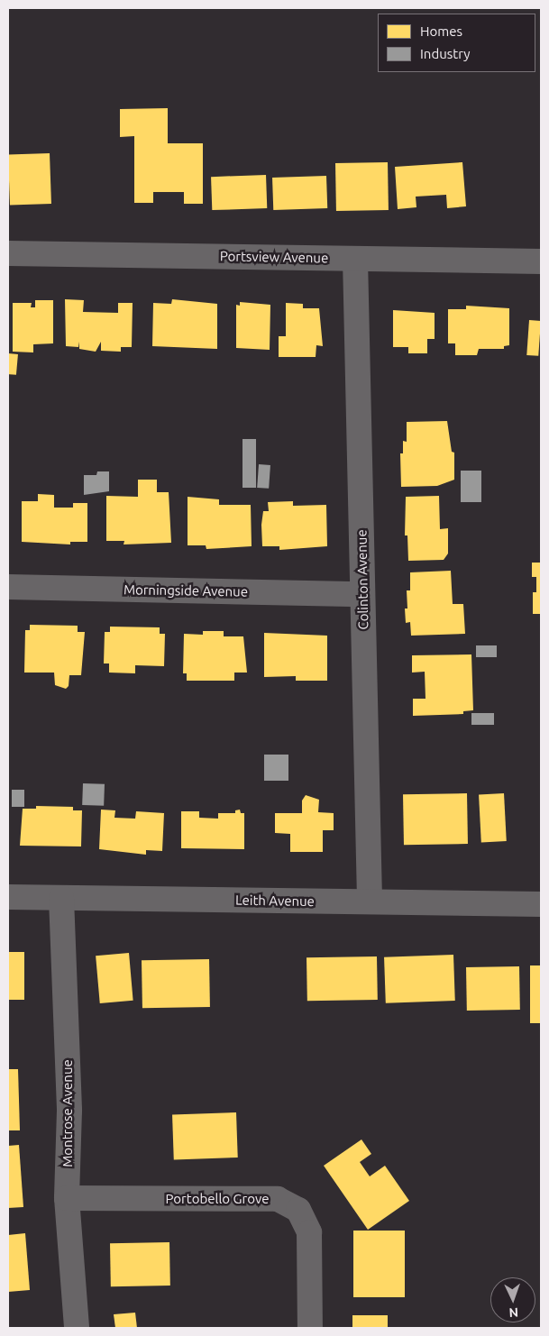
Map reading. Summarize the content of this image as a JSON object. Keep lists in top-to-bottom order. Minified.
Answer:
{"streets":{"street":["Portsview Avenue","Colinton Avenue","Morningside Avenue","Leith Avenue","Montrose Avenue","Portobello Grove"]},"crossings":[["Portsview Avenue","Colinton Avenue"],["Colinton Avenue","Morningside Avenue"],["Colinton Avenue","Leith Avenue"],["Leith Avenue","Montrose Avenue"],["Montrose Avenue","Portobello Grove"]],"legend":["Homes","Industry"],"north":"bottom"}
